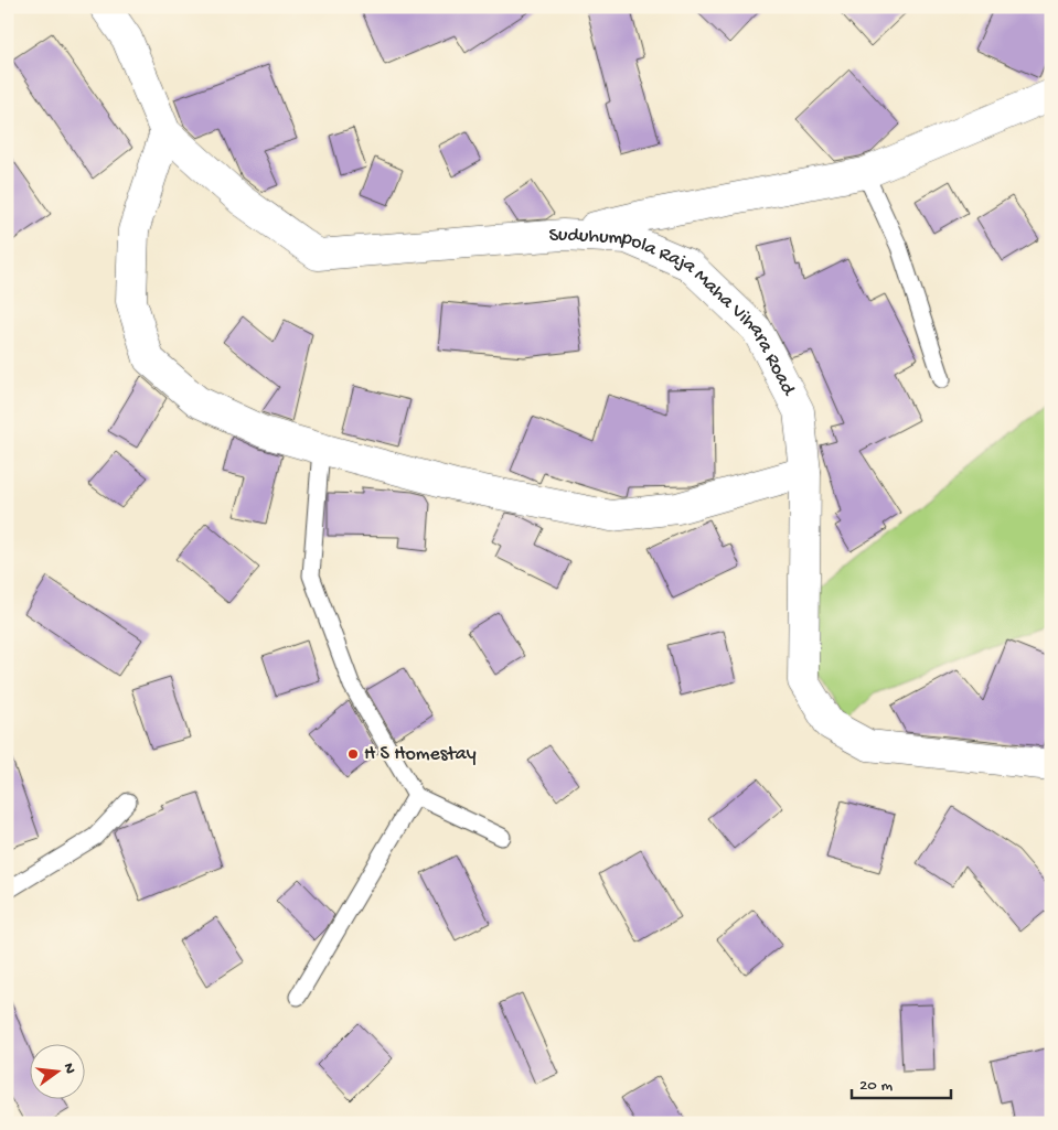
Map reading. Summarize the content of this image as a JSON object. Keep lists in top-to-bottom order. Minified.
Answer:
{"streets":{"street":["Suduhumpola Raja Maha Vihara Road"]},"places":["H S Homestay"],"scale_bar":"20 m","north":"right"}
